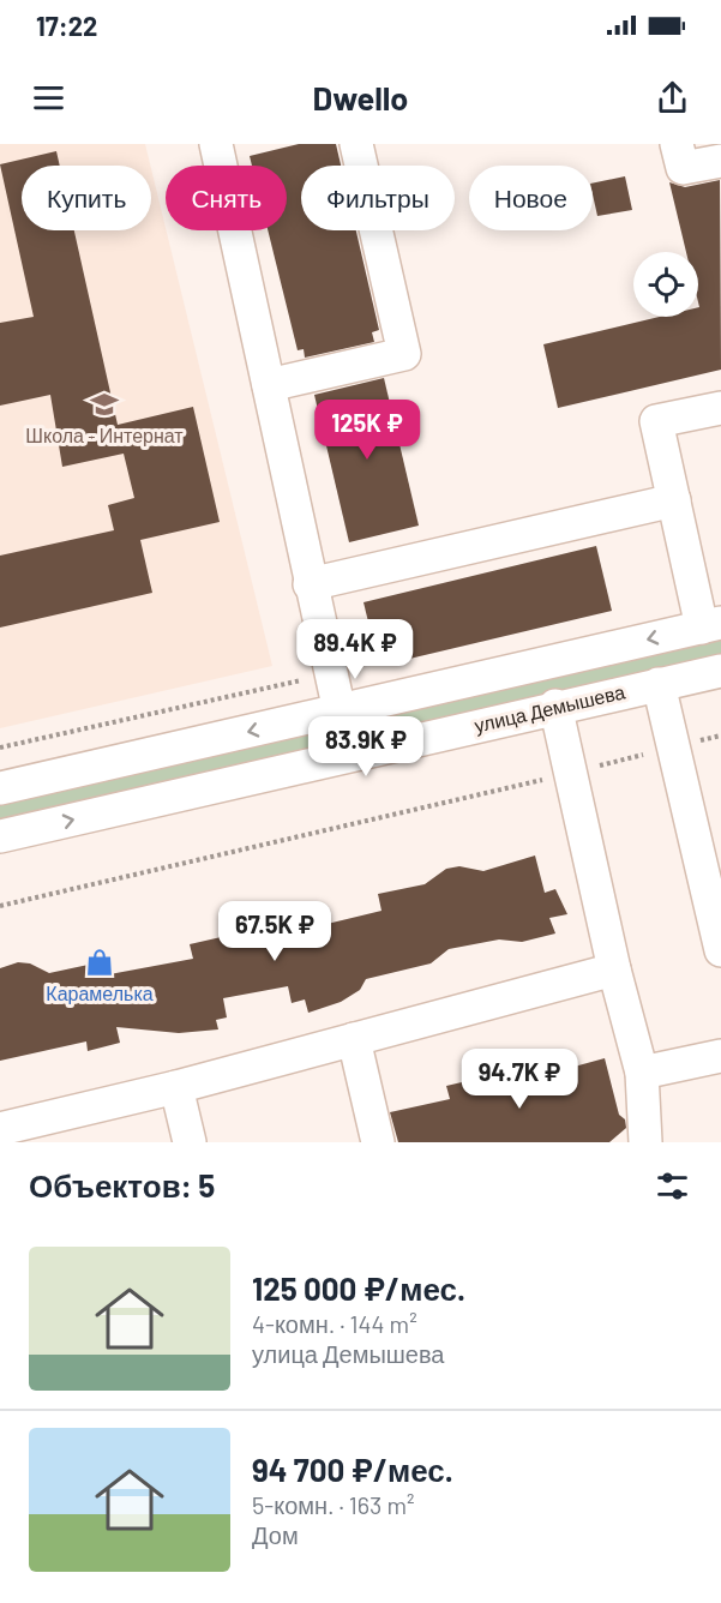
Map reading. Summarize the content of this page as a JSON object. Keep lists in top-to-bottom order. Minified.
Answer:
{"streets":{"street":["улица Демышева"]},"places":{"school or university":["Школа - Интернат"],"shop":["Карамелька"]},"page":{"status":"17:22","header":"Dwello","chip":["Купить","Снять","Фильтры","Новое"],"price":["125K ₽","89.4K ₽","83.9K ₽","67.5K ₽","94.7K ₽"],"heading":"Объектов: 5","list":[{"name":"125 000 ₽/мес.","note":"4-комн. · 144 m² · улица Демышева"},{"name":"94 700 ₽/мес.","note":"5-комн. · 163 m² · Дом"}]}}
